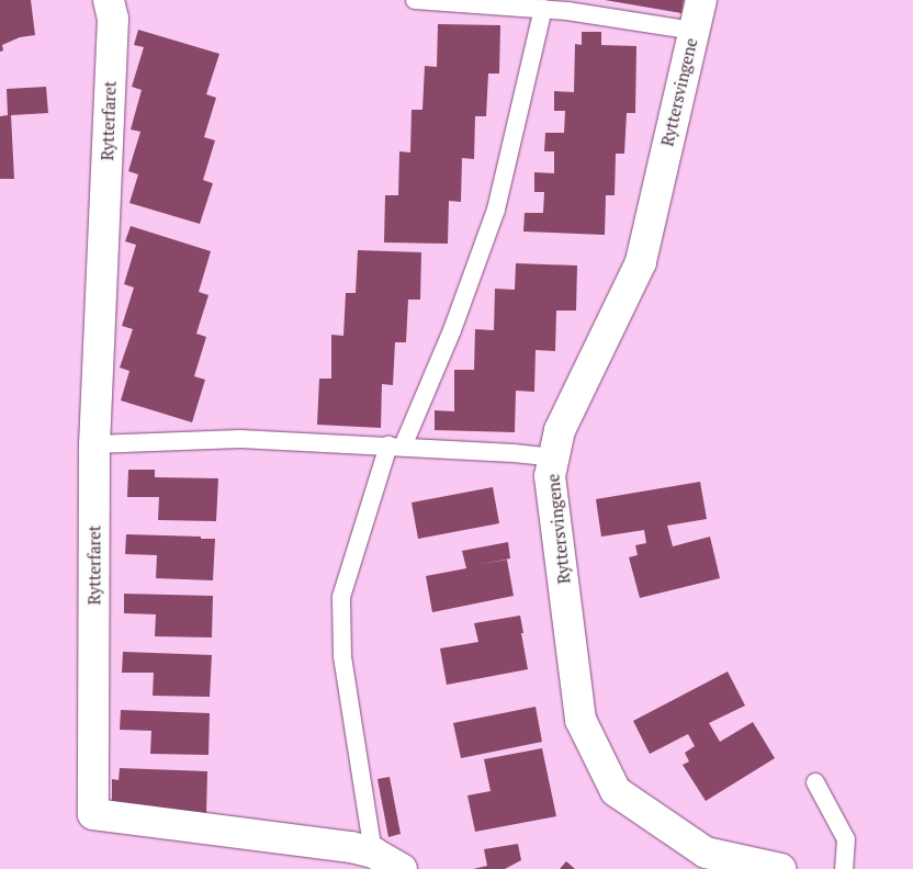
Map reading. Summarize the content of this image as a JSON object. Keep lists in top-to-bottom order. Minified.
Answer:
{"streets":{"street":["Ryttersvingene","Rytterfaret"]}}
